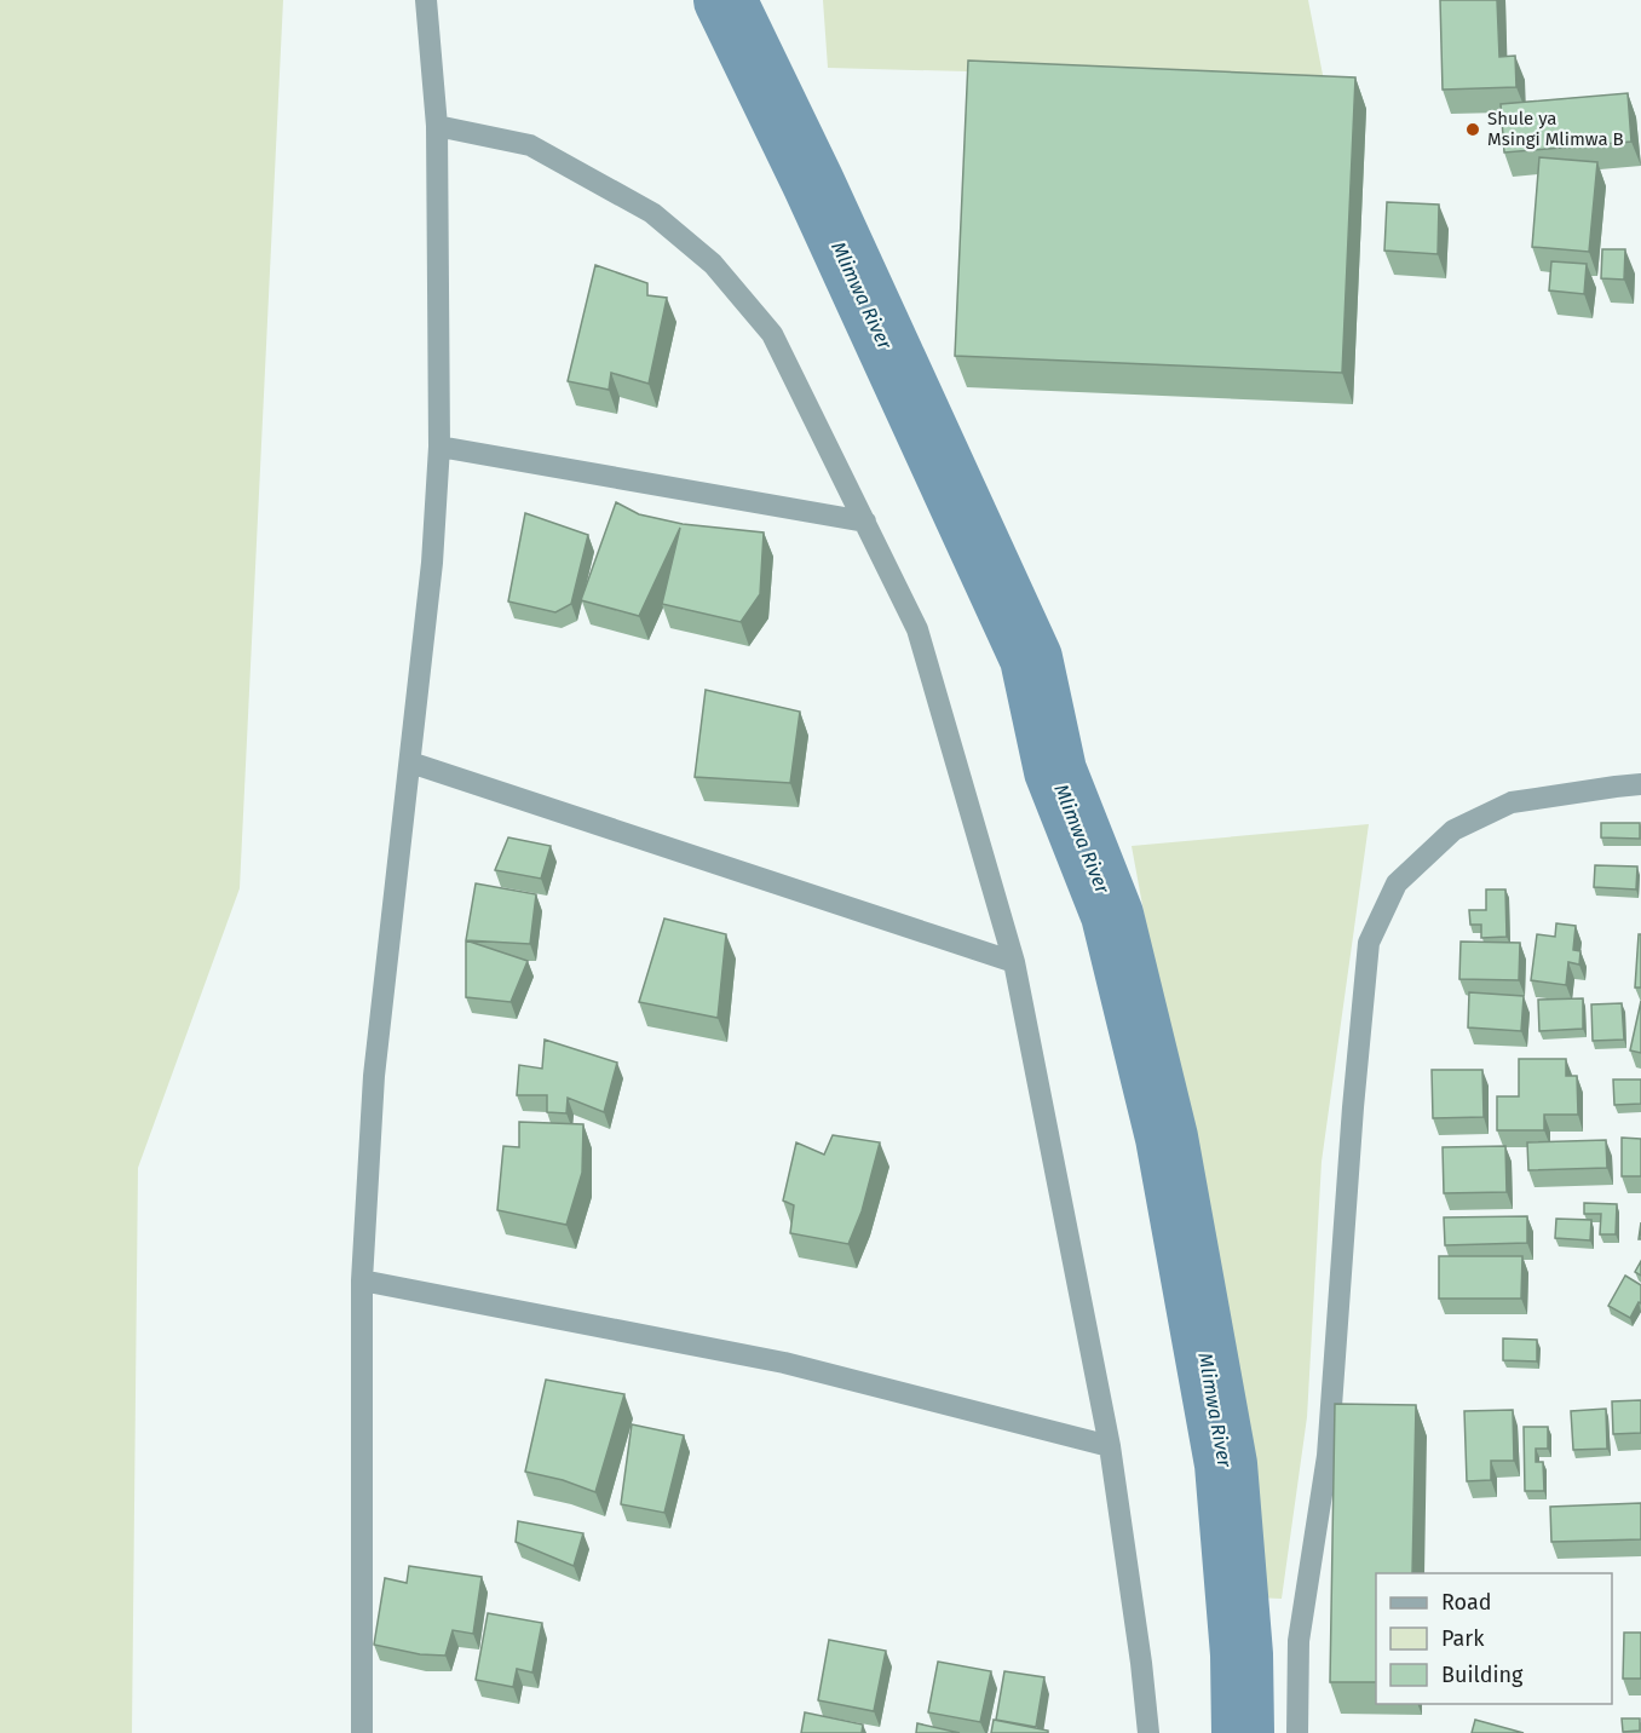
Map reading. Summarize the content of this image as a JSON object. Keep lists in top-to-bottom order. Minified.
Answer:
{"water":["Mlimwa River"],"places":["Shule ya Msingi Mlimwa B"],"legend":["Road","Park","Building"]}
